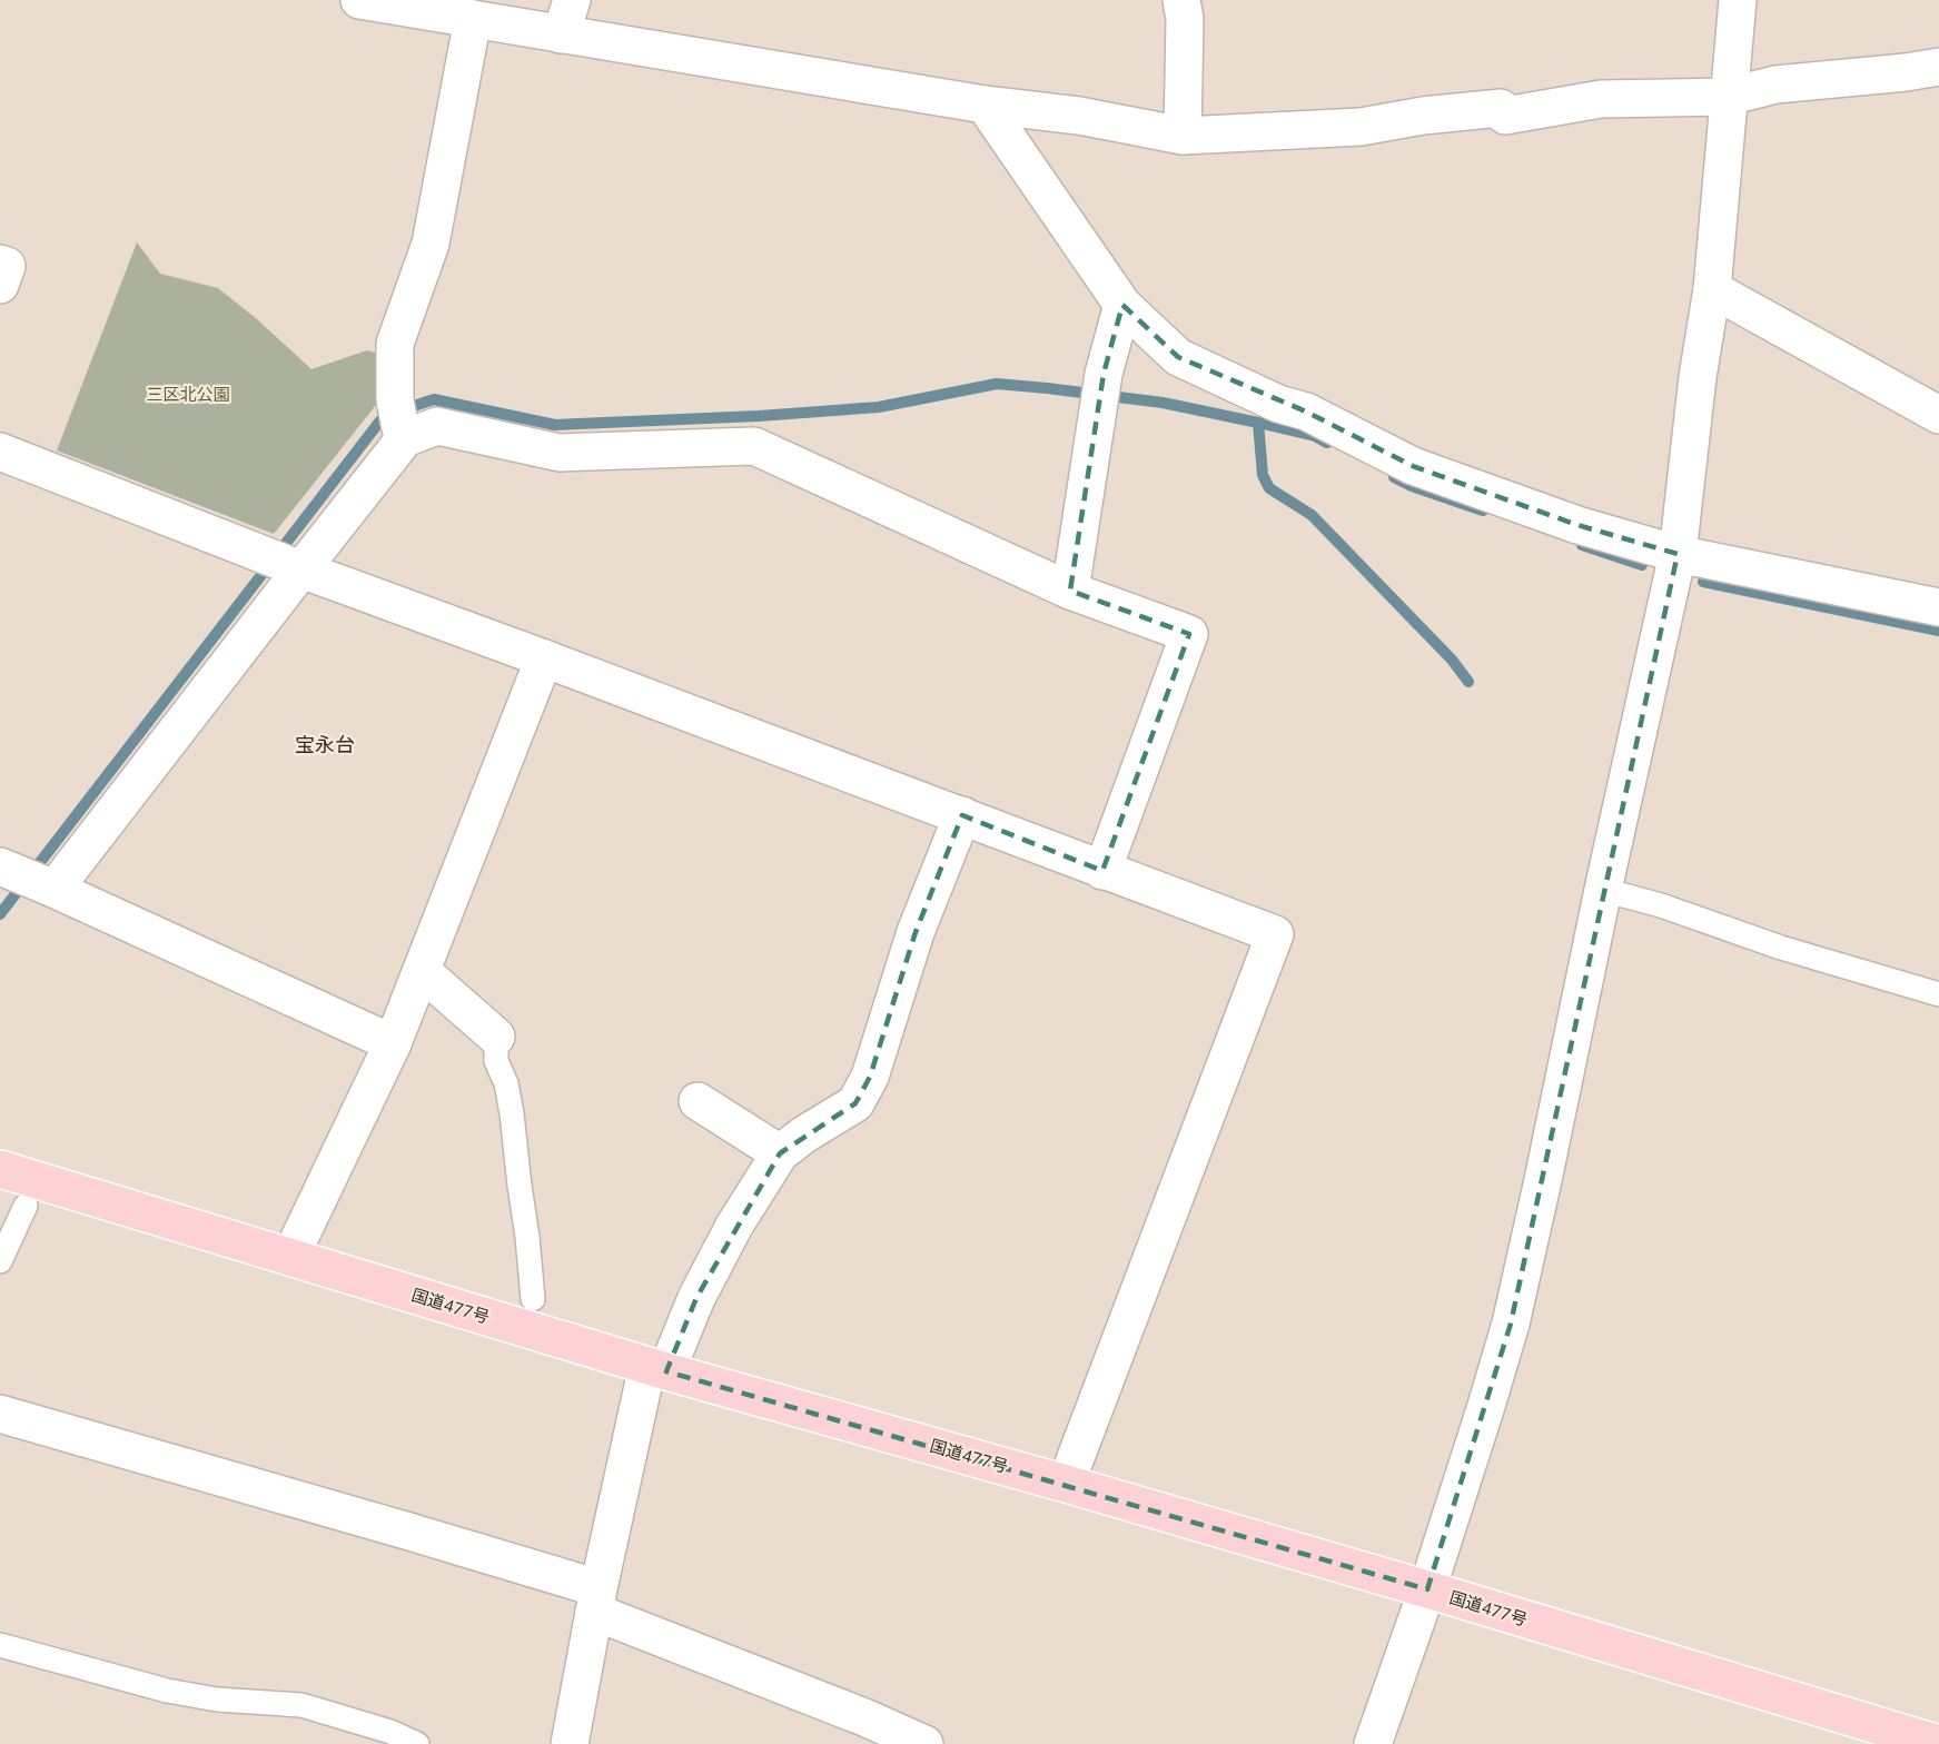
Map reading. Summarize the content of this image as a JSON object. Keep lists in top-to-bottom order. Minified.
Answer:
{"streets":{"highway":["国道477号"]},"districts":["宝永台"],"parks":["三区北公園"]}
